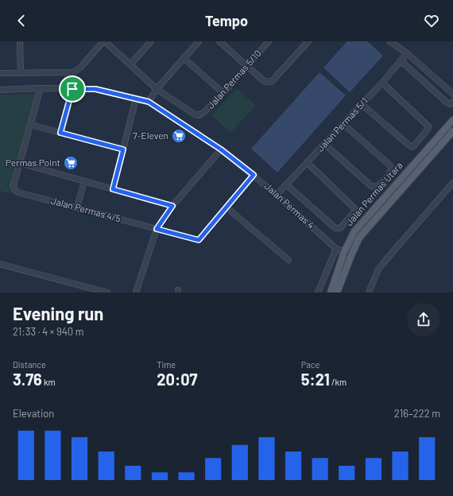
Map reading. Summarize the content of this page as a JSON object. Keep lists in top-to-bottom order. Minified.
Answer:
{"streets":{"main road":["Jalan Permas Utara"],"street":["Jalan Permas 5/10","Jalan Permas 5/1","Jalan Permas 4","Jalan Permas 4/5"]},"crossings":[["Jalan Permas 5/1","Jalan Permas 4"],["Jalan Permas Utara","Jalan Permas 4"]],"places":{"supermarket":["7-Eleven","Permas Point"]},"page":{"header":"Tempo","heading":["Evening run","21:33 · 4 × 940 m"],"stats":[["Distance","3.76 km"],["Time","20:07"],["Pace","5:21 /km"]],"chart":["Elevation","216–222 m"]}}
